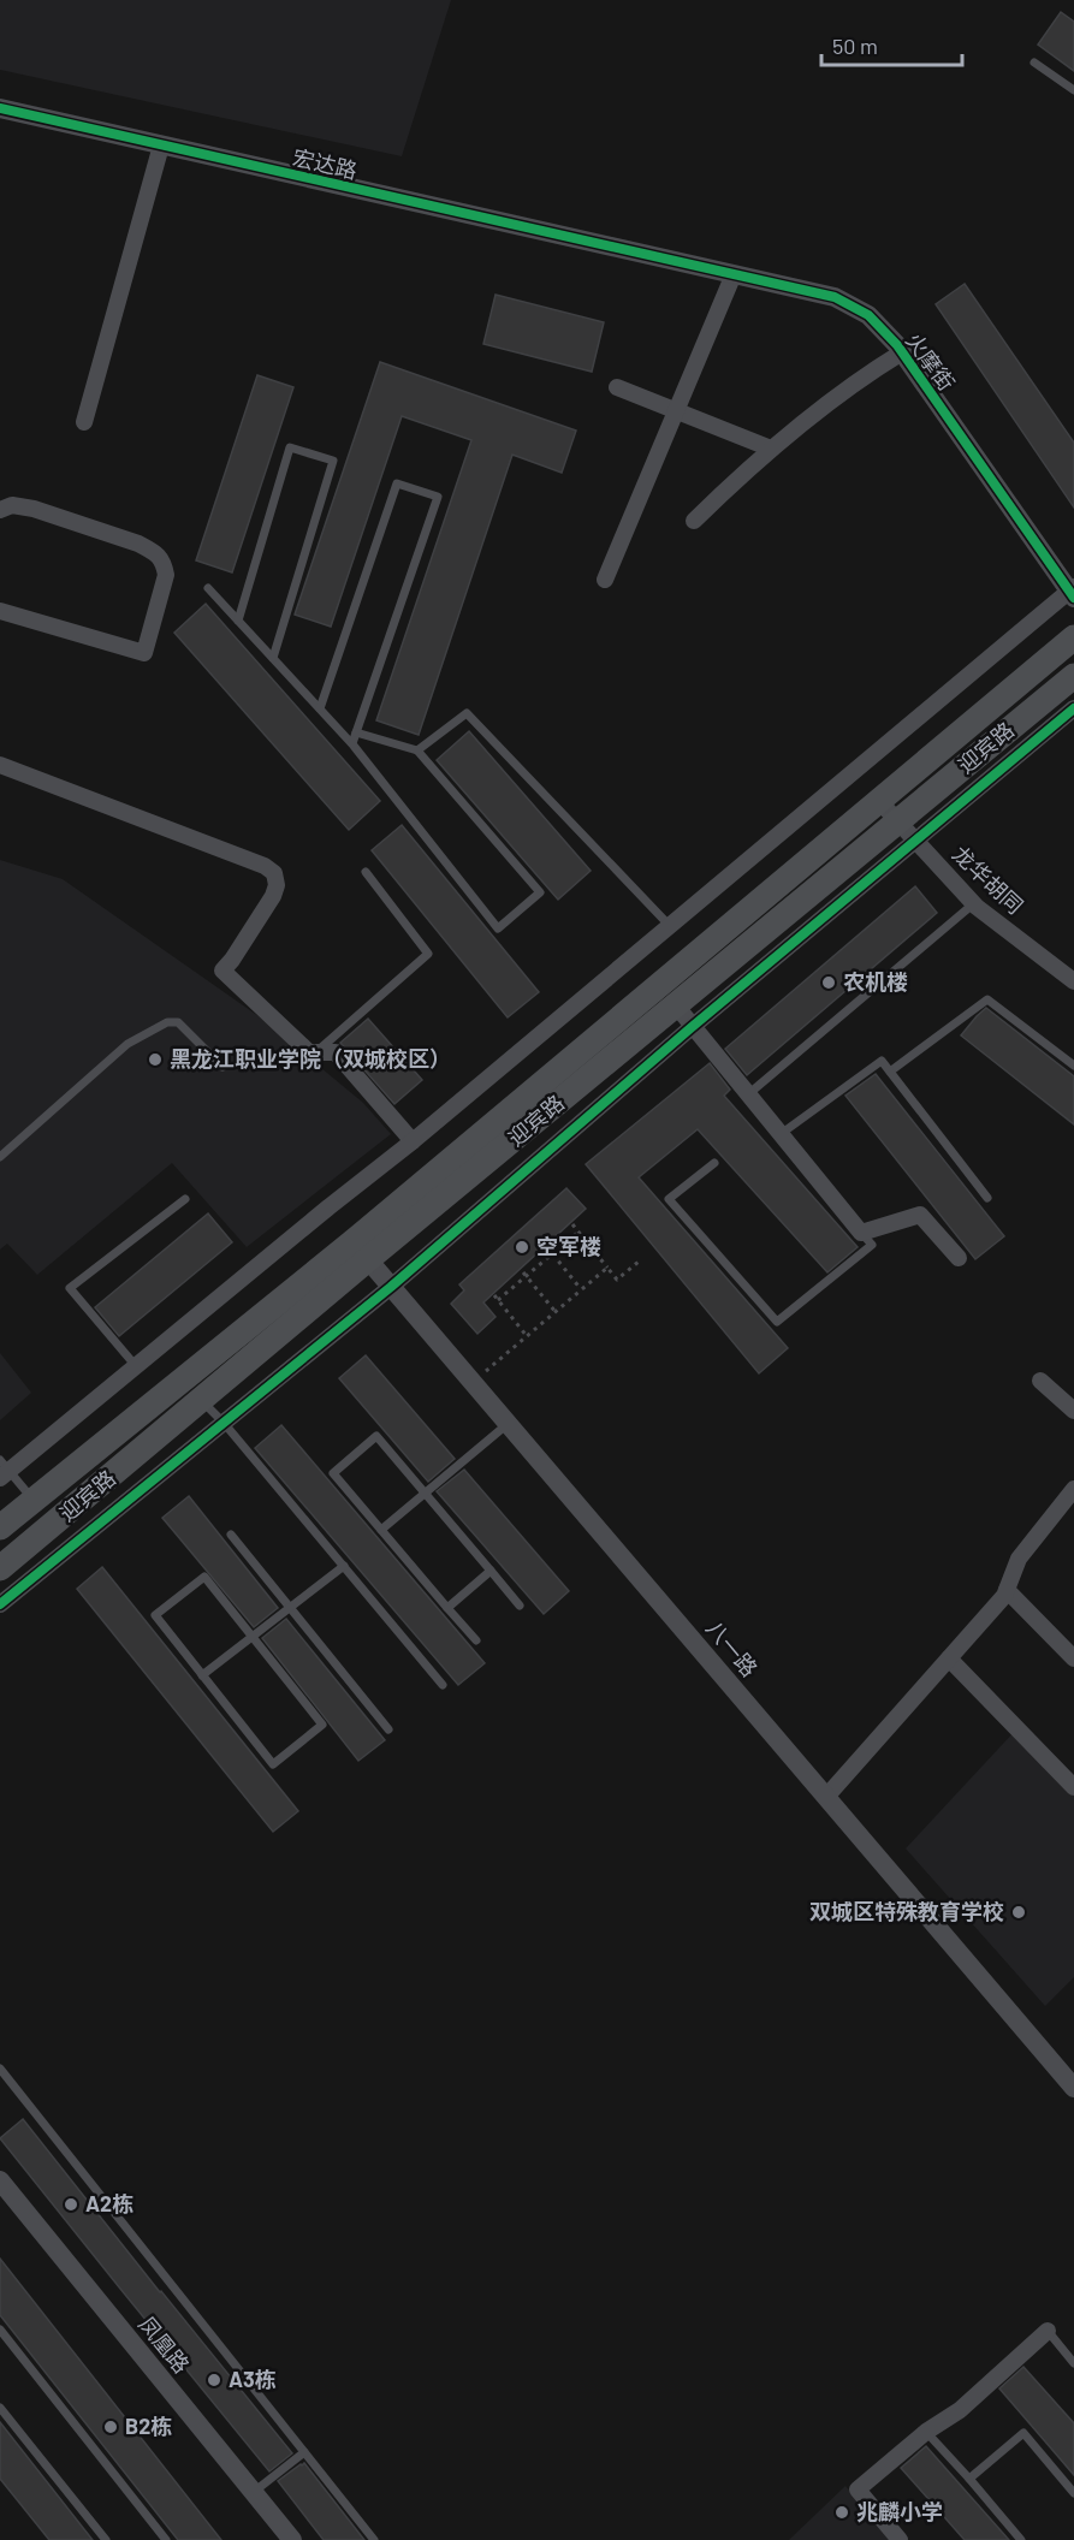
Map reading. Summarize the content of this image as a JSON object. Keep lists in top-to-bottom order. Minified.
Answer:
{"streets":{"main road":["迎宾路"],"street":["宏达路","火摩街","龙华胡同","八一路","凤凰路"]},"crossings":[["宏达路","火摩街"],["迎宾路","龙华胡同"],["迎宾路","八一路"]],"places":["农机楼","黑龙江职业学院（双城校区）","空军楼","双城区特殊教育学校","A2栋","A3栋","B2栋","兆麟小学"],"scale_bar":"50 m"}
